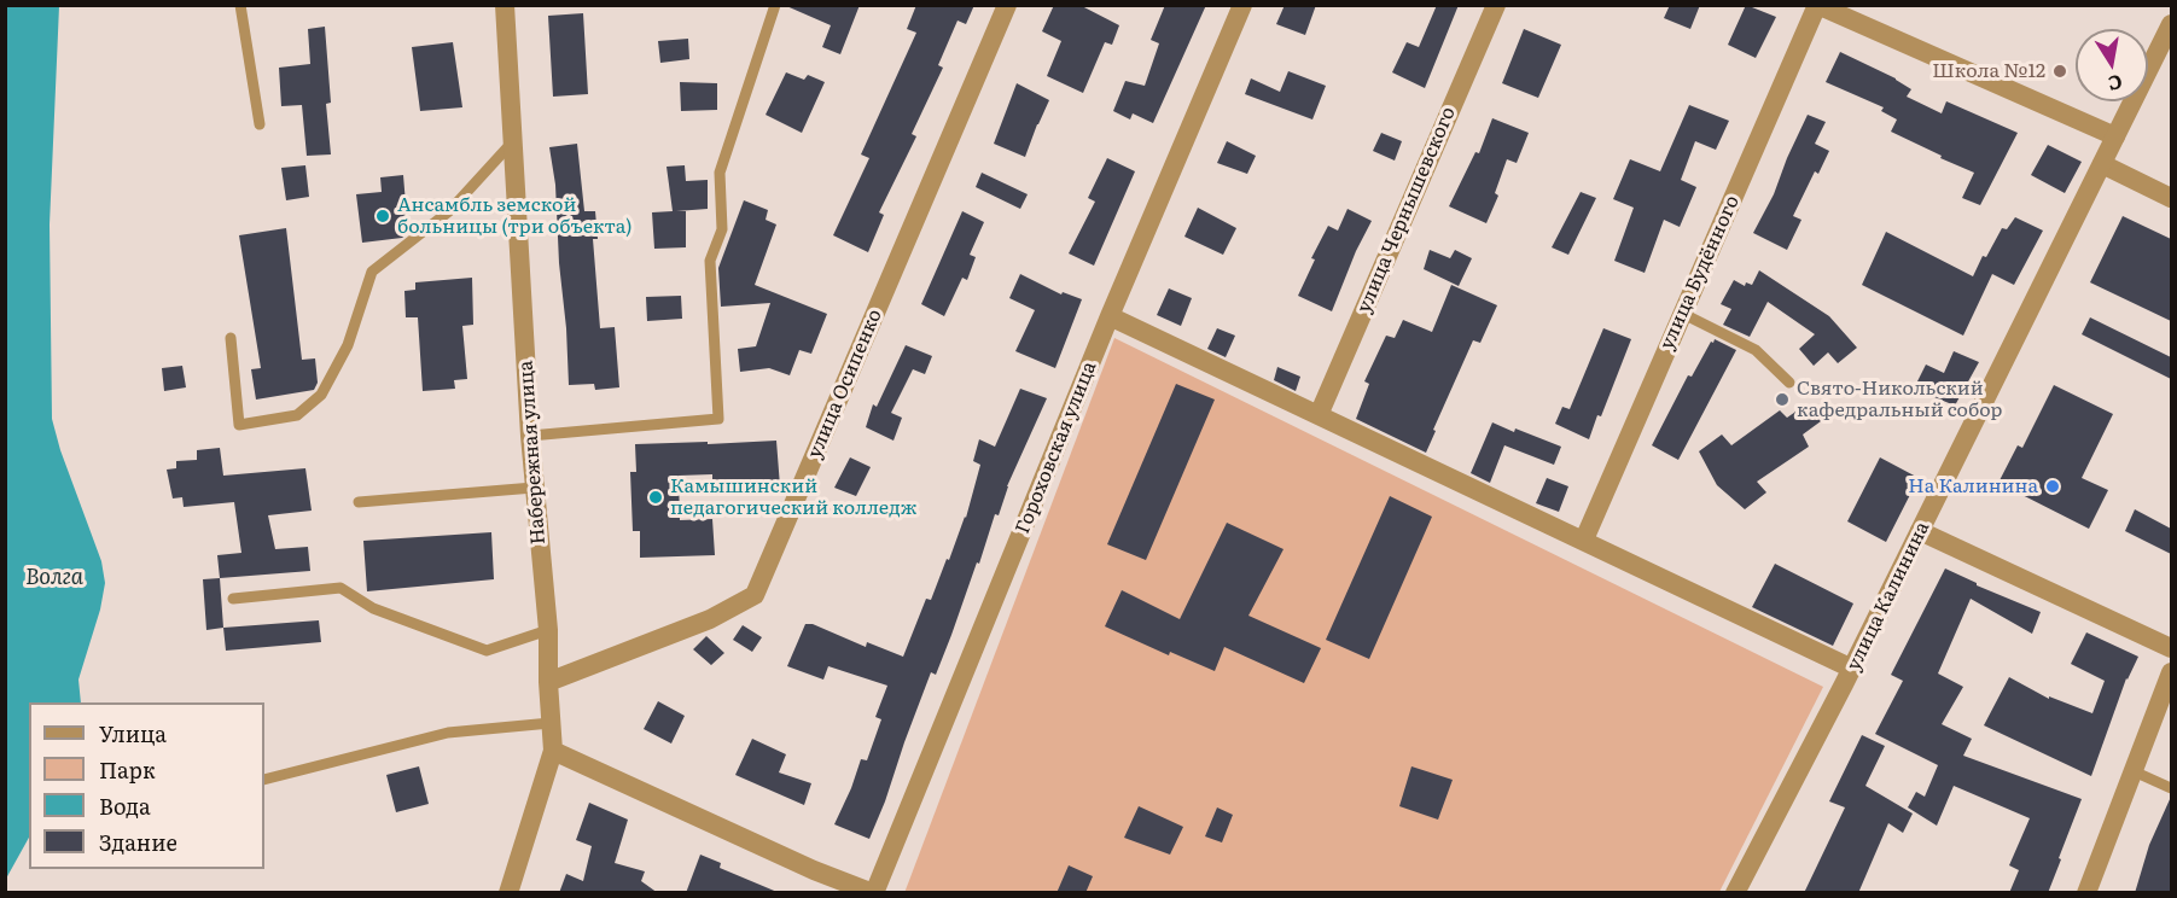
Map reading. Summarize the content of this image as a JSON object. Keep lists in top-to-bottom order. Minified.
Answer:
{"streets":{"street":["улица Чернышевского","улица Будённого","улица Осипенко","Гороховская улица","Набережная улица","улица Калинина"]},"crossings":[["улица Осипенко","Набережная улица"]],"water":["Волга"],"places":["Школа №12","Ансамбль земской больницы (три объекта)","Свято-Никольский кафедральный собор","На Калинина","Камышинский педагогический колледж"],"legend":["Улица","Парк","Вода","Здание"],"north":"bottom"}
